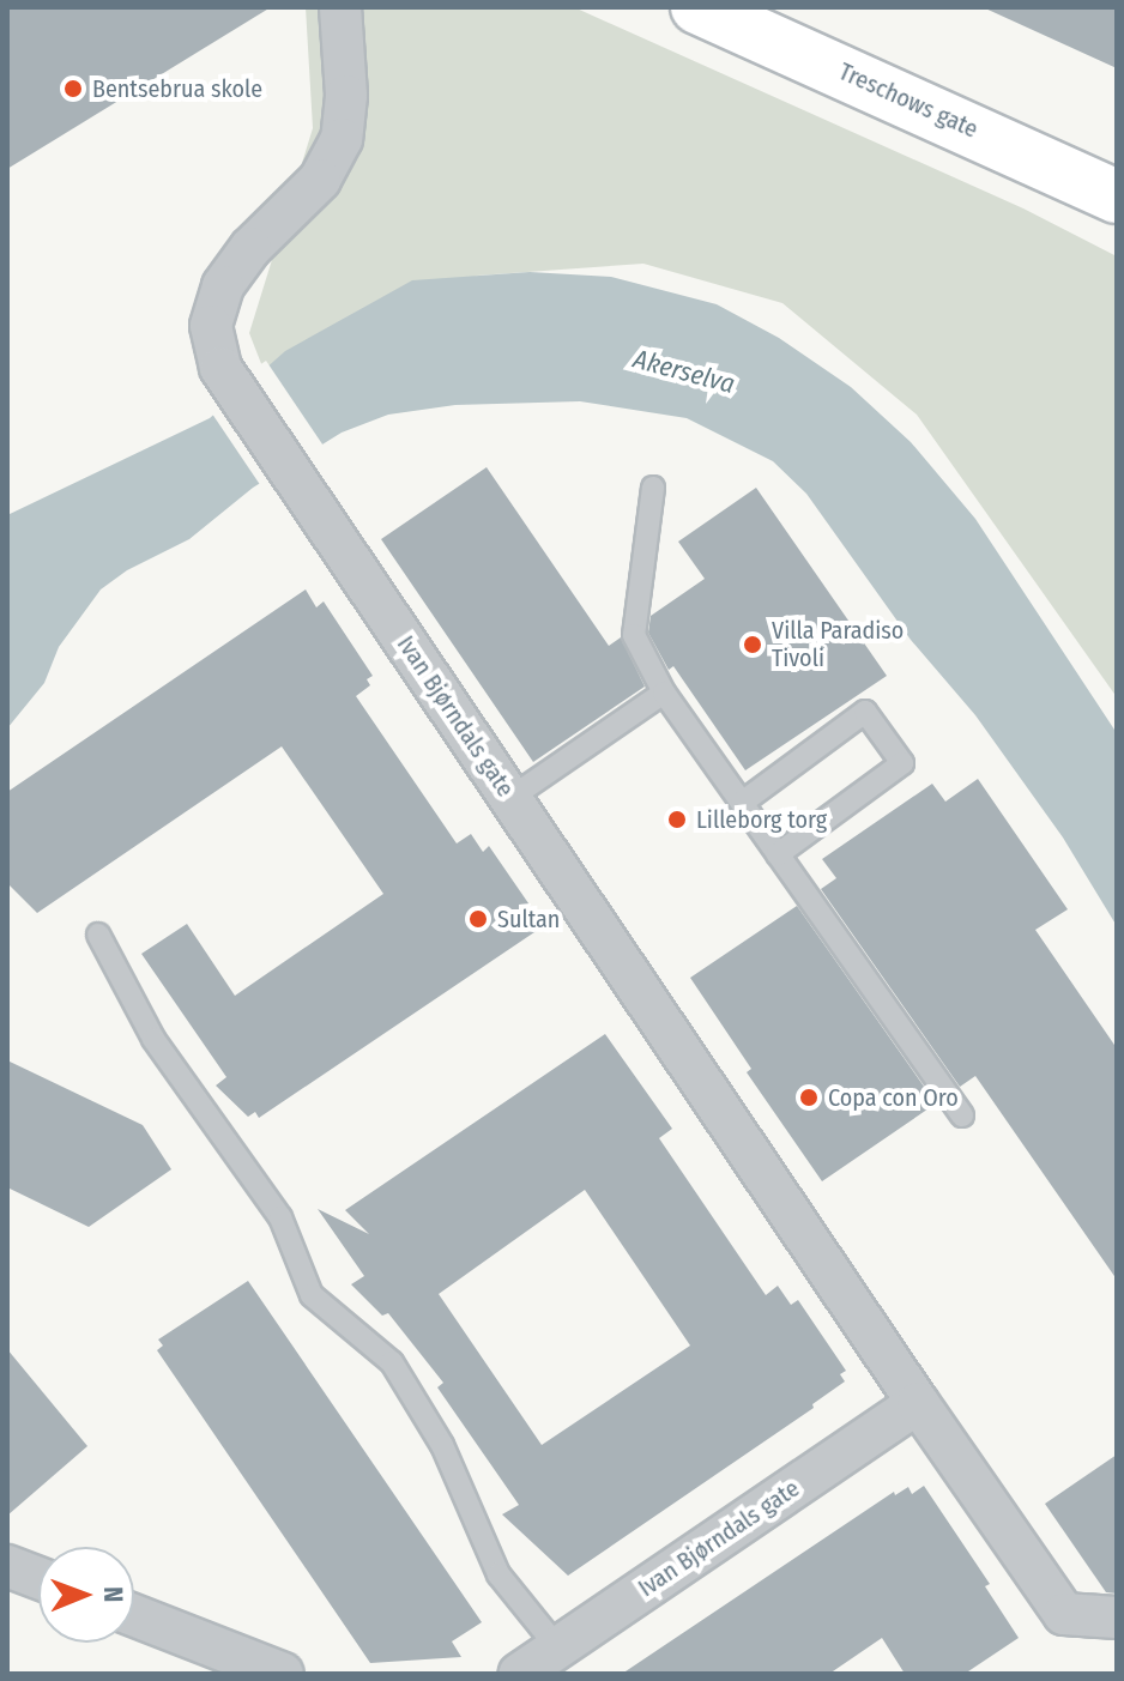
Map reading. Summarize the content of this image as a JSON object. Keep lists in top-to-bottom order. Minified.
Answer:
{"streets":{"street":["Treschows gate","Ivan Bjørndals gate"]},"water":["Akerselva"],"places":["Bentsebrua skole","Villa Paradiso Tivoli","Lilleborg torg","Sultan","Copa con Oro"],"north":"right"}
